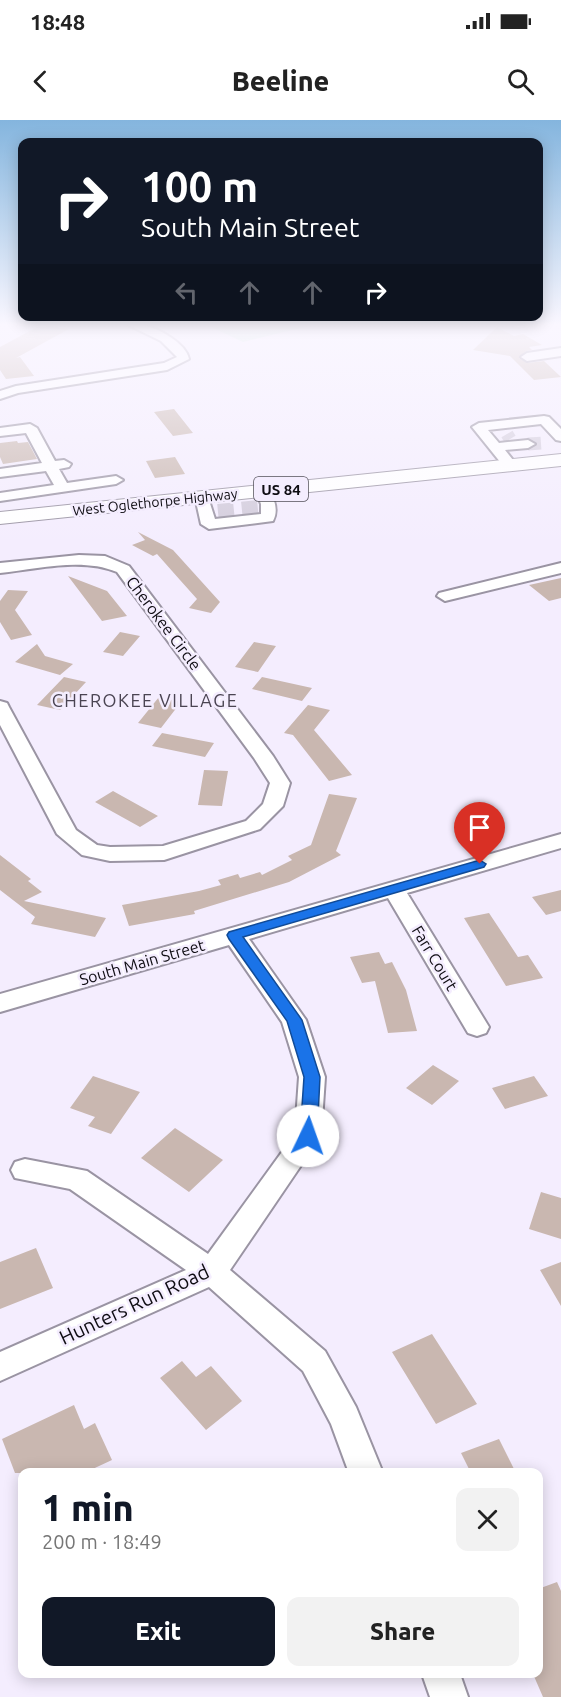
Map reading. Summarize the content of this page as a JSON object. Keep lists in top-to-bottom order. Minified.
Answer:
{"streets":{"highway":["US 84","West Oglethorpe Highway"],"street":["Cherokee Circle","Farr Court","South Main Street","Hunters Run Road"]},"crossings":[["Farr Court","South Main Street"],["South Main Street","Hunters Run Road"]],"districts":["CHEROKEE VILLAGE"],"page":{"status":"18:48","header":"Beeline","turn":["100 m","South Main Street"],"heading":["1 min","200 m · 18:49"],"buttons":["Exit","Share"]}}
